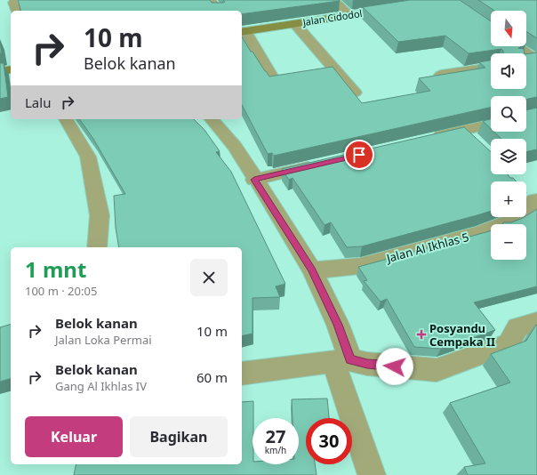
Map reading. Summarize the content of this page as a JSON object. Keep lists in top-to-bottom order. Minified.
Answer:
{"streets":{"street":["Jalan Cidodol","Jalan Al Ikhlas 5"]},"places":{"health":["Posyandu Cempaka II"]},"north":"bottom","page":{"map_buttons":["+","−"],"turn":["10 m","Belok kanan"],"then":"Lalu","heading":["1 mnt","100 m · 20:05"],"list":[{"name":"Belok kanan","note":"Jalan Loka Permai","value":"10 m"},{"name":"Belok kanan","note":"Gang Al Ikhlas IV","value":"60 m"}],"buttons":["Keluar","Bagikan"],"speed":"27 km/h","limit":"30"}}
